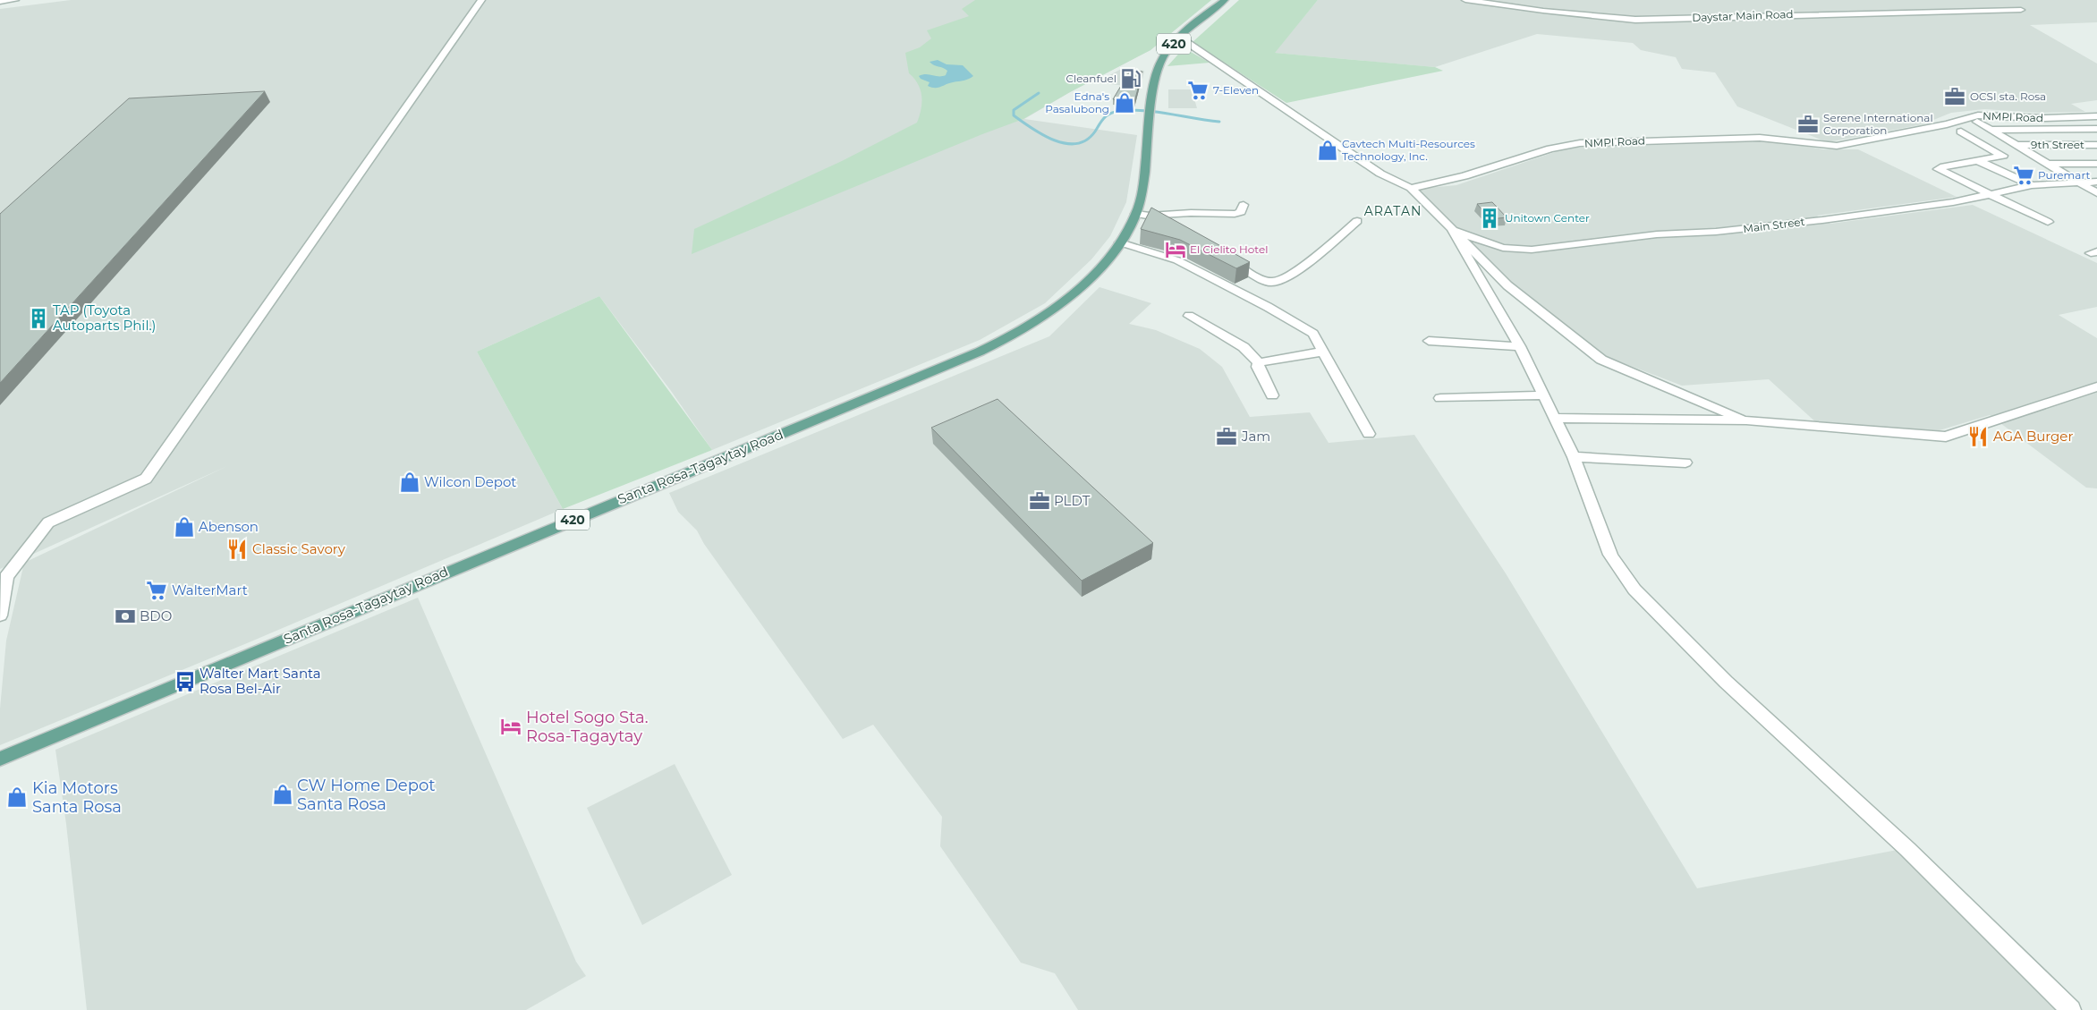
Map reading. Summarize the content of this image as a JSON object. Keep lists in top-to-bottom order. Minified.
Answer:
{"streets":{"main road":["420","Santa Rosa-Tagaytay Road"],"street":["Daystar Main Road","NMPI Road","9th Street","Main Street"]},"districts":["ARATAN"],"places":{"fuel station":["Cleanfuel"],"supermarket":["7-Eleven","Puremart","WalterMart"],"office":["OCSI sta. Rosa","Serene International Corporation","Jam","PLDT"],"shop":["Edna's Pasalubong","Cavtech Multi-Resources Technology, Inc.","Wilcon Depot","Abenson","CW Home Depot Santa Rosa","Kia Motors Santa Rosa"],"building":["Unitown Center","TAP (Toyota Autoparts Phil.)"],"hotel":["El Cielito Hotel","Hotel Sogo Sta. Rosa-Tagaytay"],"restaurant":["AGA Burger","Classic Savory"],"bank":["BDO"],"bus stop":["Walter Mart Santa Rosa Bel-Air"]}}
